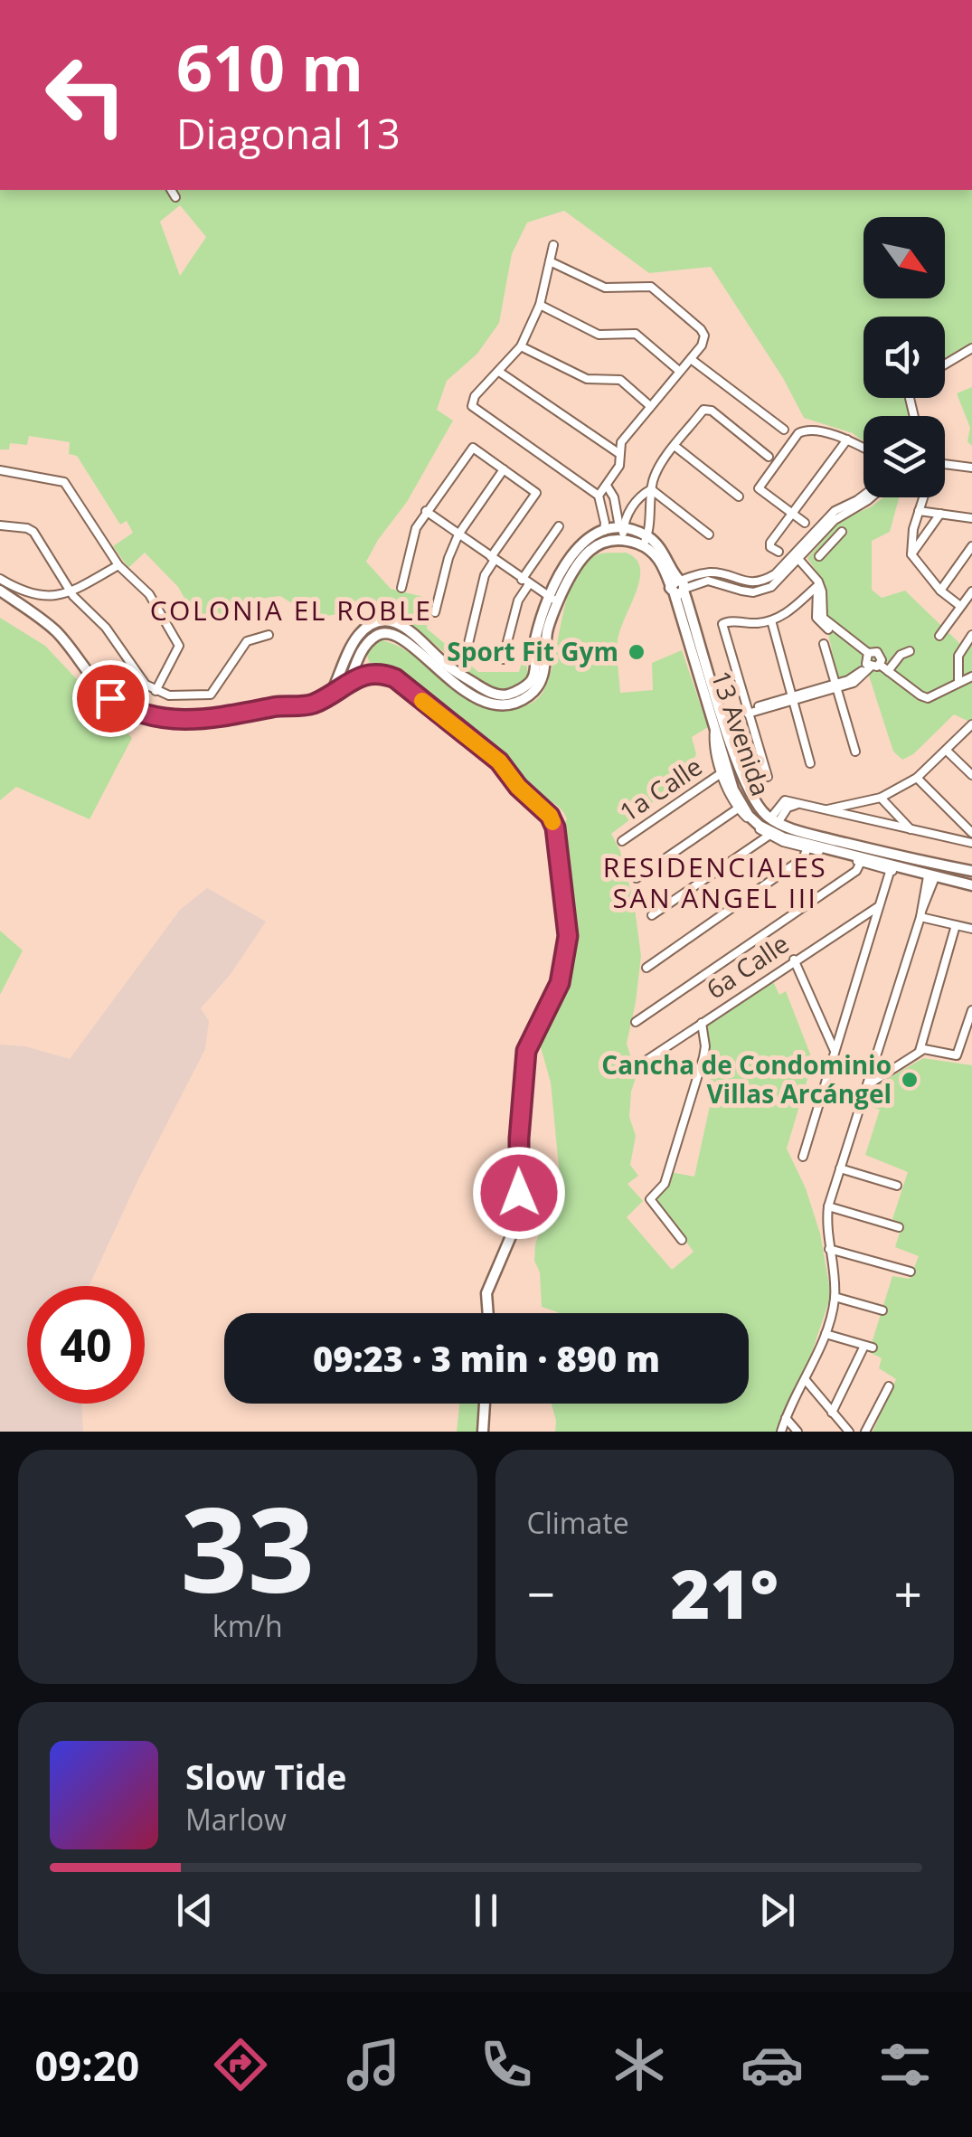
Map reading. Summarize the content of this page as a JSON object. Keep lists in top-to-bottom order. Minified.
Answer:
{"streets":{"street":["13 Avenida","1a Calle","6a Calle"]},"districts":["COLONIA EL ROBLE","RESIDENCIALES SAN ANGEL III"],"places":["Sport Fit Gym","Cancha de Condominio Villas Arcángel"],"north":"bottom right","page":{"turn":["610 m","Diagonal 13"],"limit":"40","trip":"09:23 · 3 min · 890 m","tile":[["33","km/h"],"Climate"],"heat":["−","21°","+"],"song":["Slow Tide","Marlow"],"tabs":"09:20"}}
